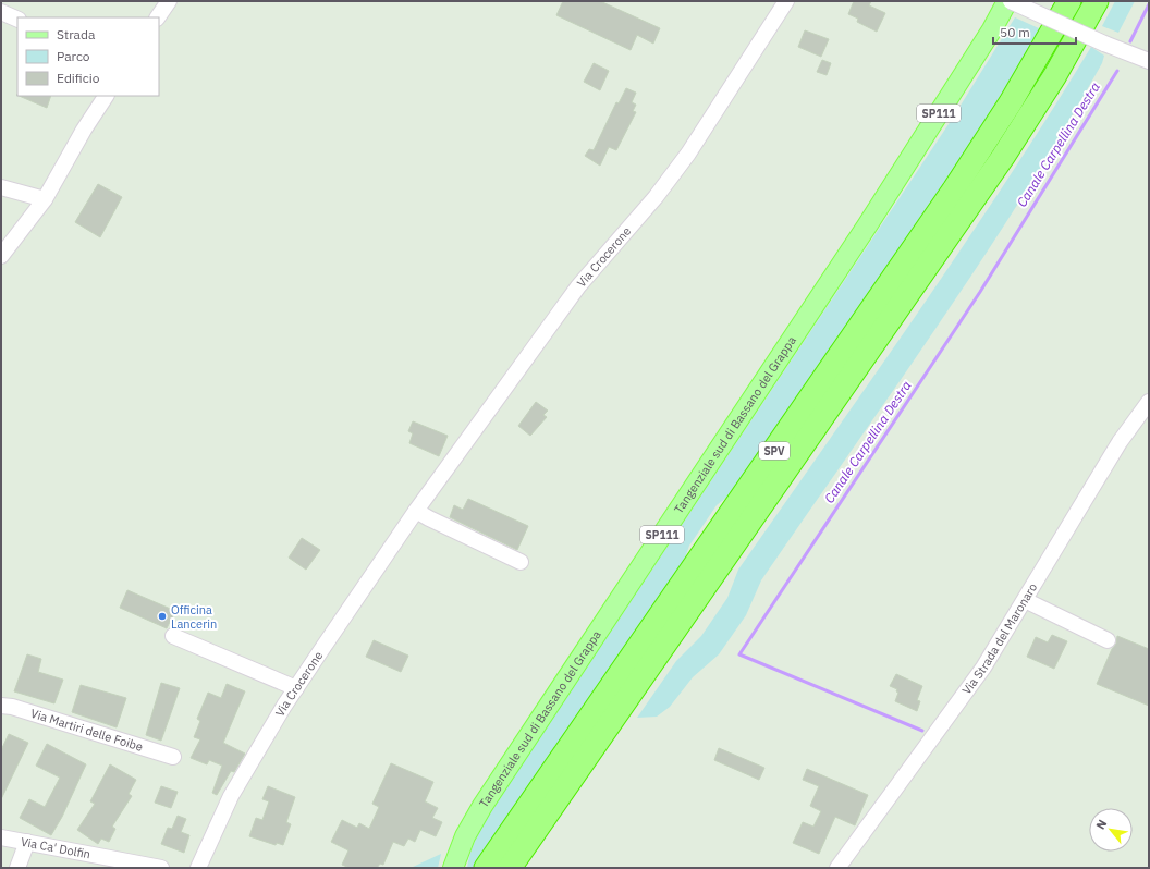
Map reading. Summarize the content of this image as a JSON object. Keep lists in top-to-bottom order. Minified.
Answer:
{"streets":{"highway":["SPV"],"main road":["SP111","Tangenziale sud di Bassano del Grappa"],"street":["Via Crocerone","Via Strada del Maronaro","Via Martiri delle Foibe","Via Ca' Dolfin"]},"water":["Canale Carpellina Destra"],"places":["Officina Lancerin"],"legend":["Strada","Parco","Edificio"],"scale_bar":"50 m","north":"top left"}
